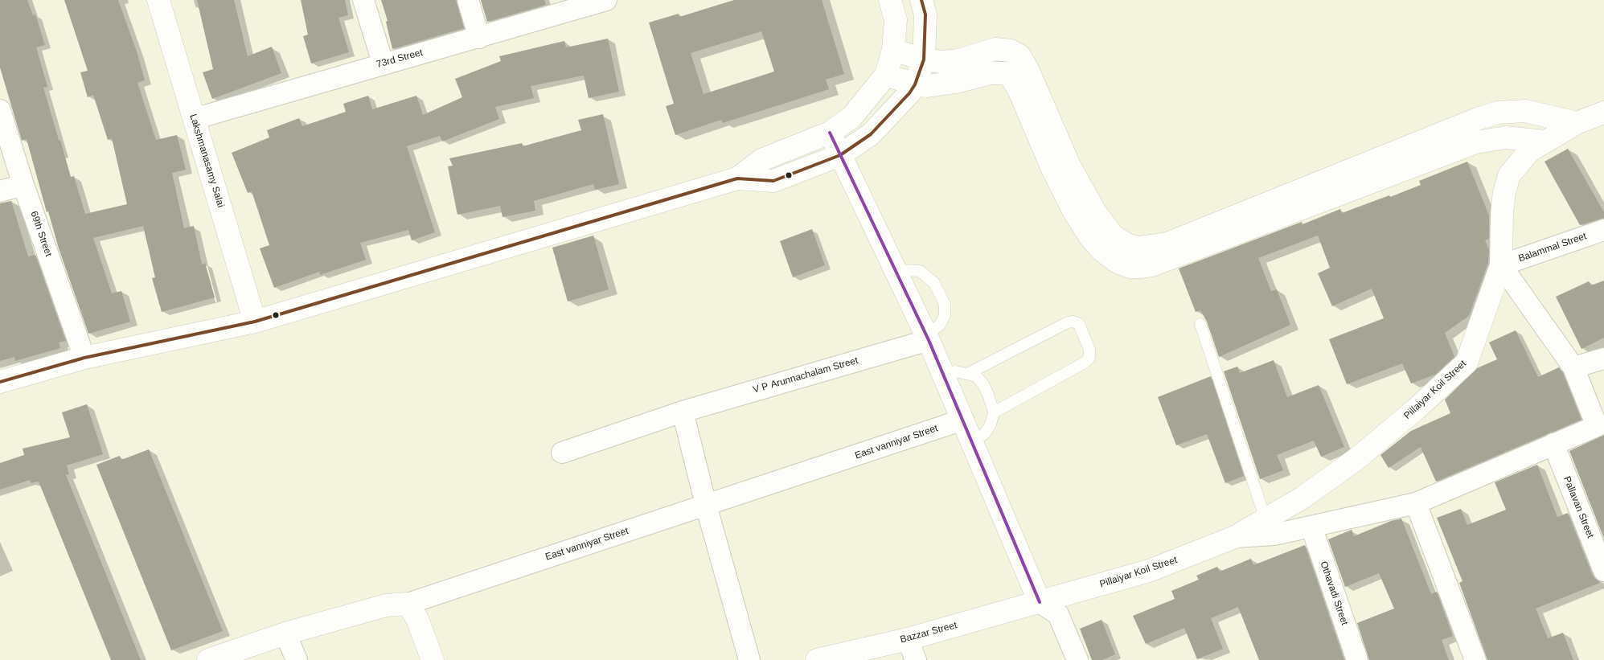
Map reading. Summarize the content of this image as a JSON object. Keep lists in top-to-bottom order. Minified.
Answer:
{"streets":{"street":["73rd Street","Lakshmanasamy Salai","69th Street","Balammal Street","V P Arunnachalam Street","Pillaiyar Koil Street","East vanniyar Street","Pallavan Street","Othavadi Street","Bazzar Street"]},"crossings":[["73rd Street","Lakshmanasamy Salai"],["Balammal Street","Pillaiyar Koil Street"],["Pillaiyar Koil Street","Pallavan Street"],["Pillaiyar Koil Street","Othavadi Street"],["Pillaiyar Koil Street","Bazzar Street"]]}
